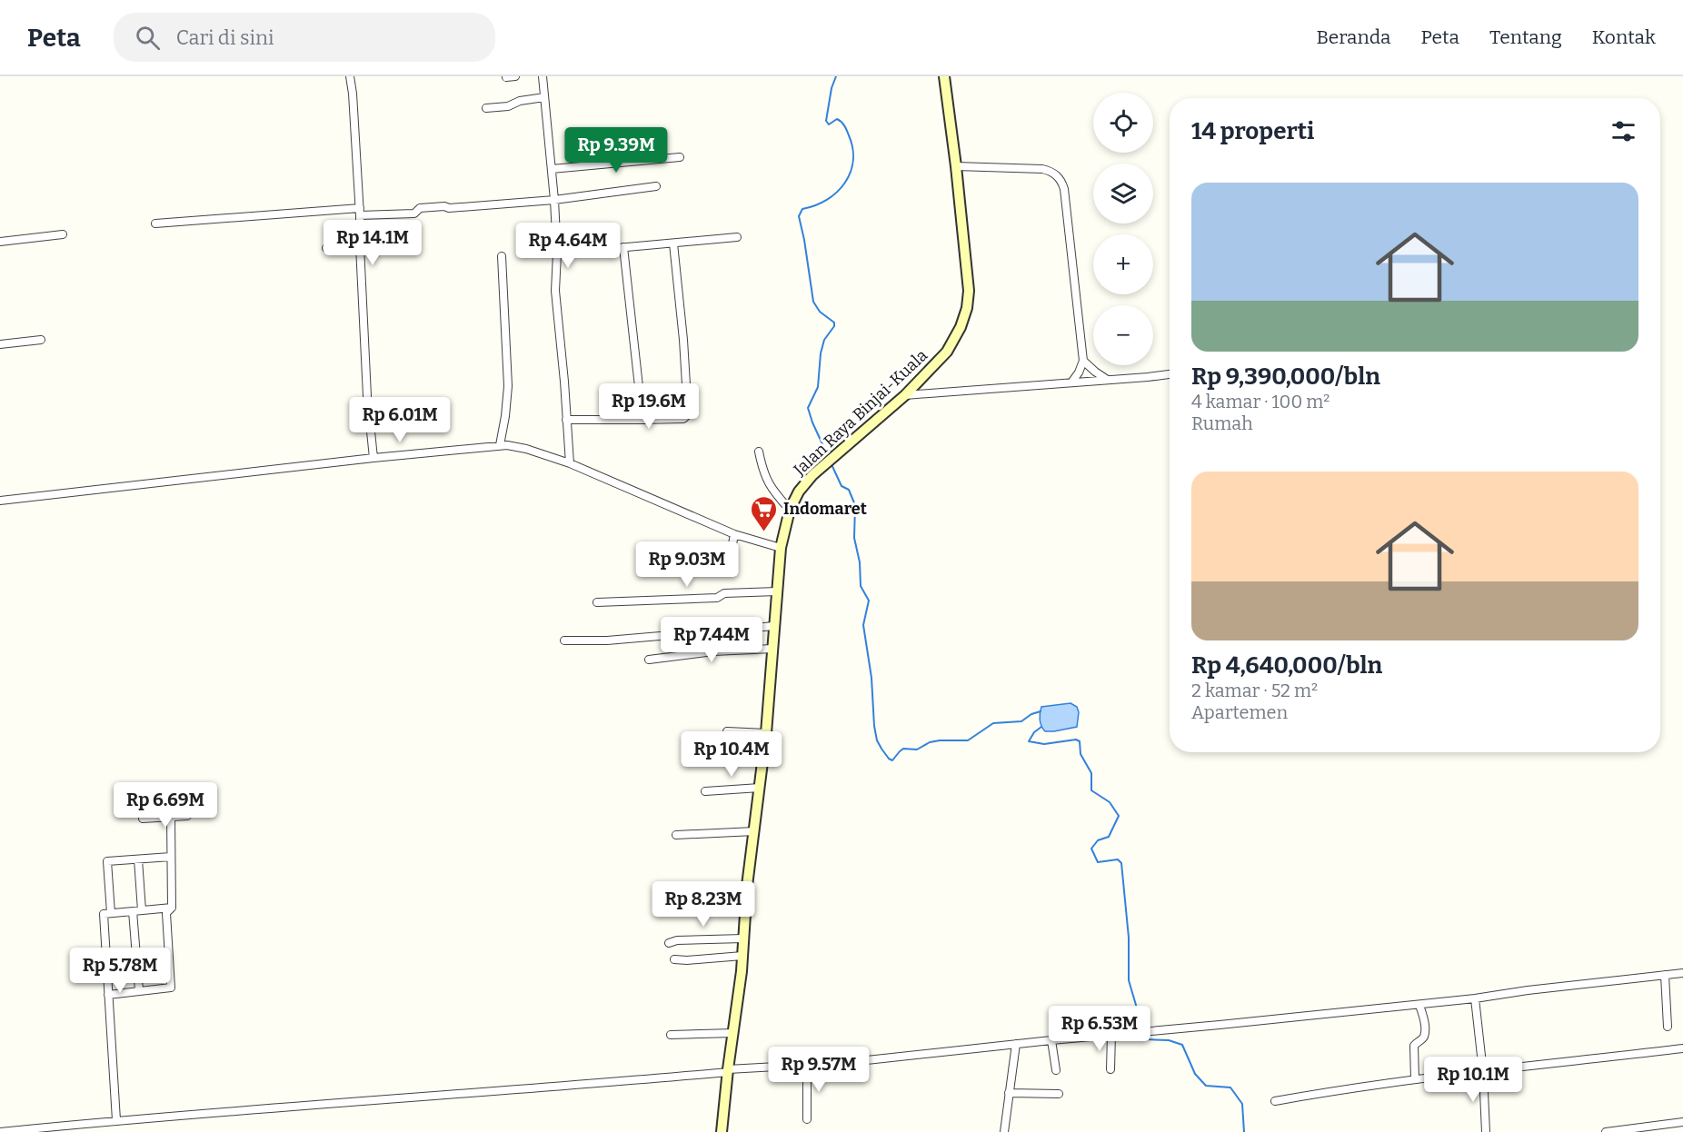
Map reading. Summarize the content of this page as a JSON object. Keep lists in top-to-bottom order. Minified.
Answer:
{"streets":{"main road":["Jalan Raya Binjai-Kuala"]},"places":{"supermarket":["Indomaret"]},"page":{"header":"Peta","search":"Cari di sini","nav":["Beranda","Peta","Tentang","Kontak"],"map_buttons":["+","−"],"heading":"14 properti","price":["Rp 9.39M","Rp 14.1M","Rp 4.64M","Rp 19.6M","Rp 6.01M","Rp 9.03M","Rp 7.44M","Rp 10.4M","Rp 6.69M","Rp 8.23M","Rp 5.78M","Rp 6.53M","Rp 9.57M","Rp 10.1M"],"list":[{"name":"Rp 9,390,000/bln","note":"4 kamar · 100 m² · Rumah"},{"name":"Rp 4,640,000/bln","note":"2 kamar · 52 m² · Apartemen"}]}}
